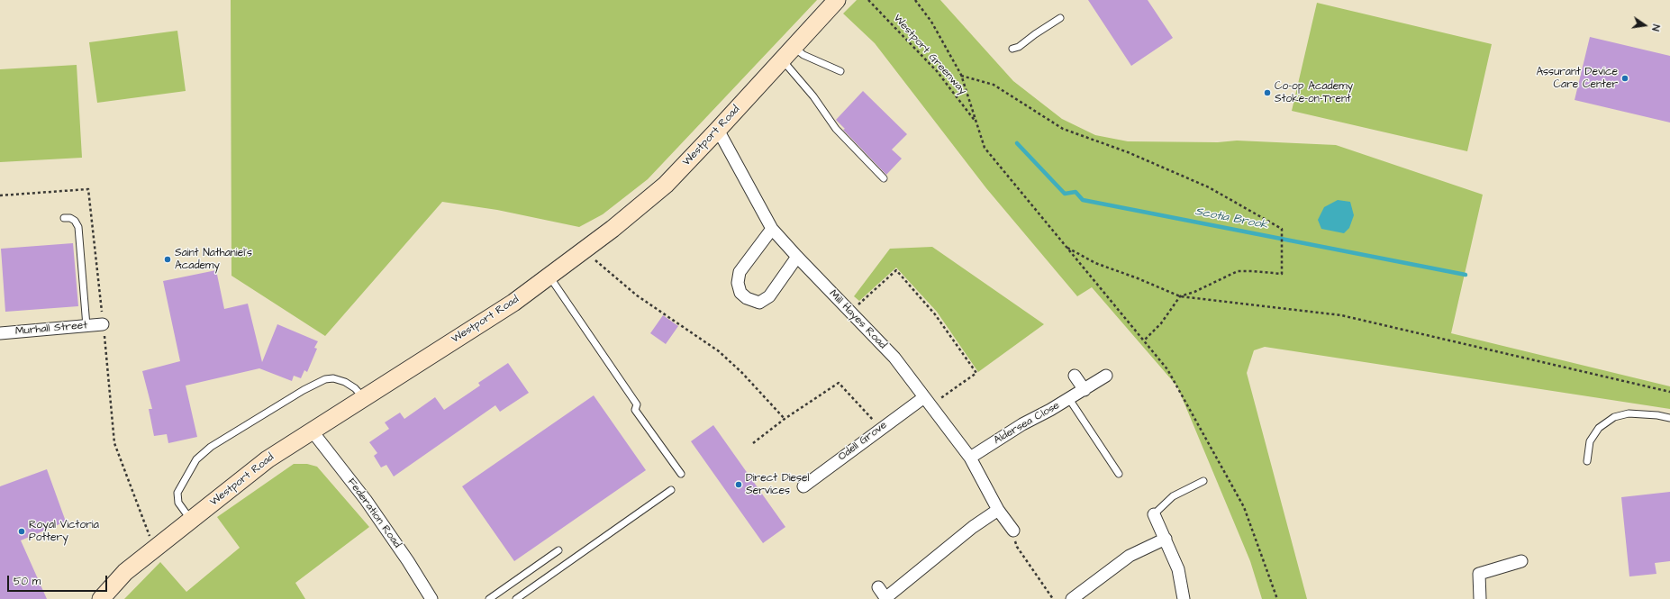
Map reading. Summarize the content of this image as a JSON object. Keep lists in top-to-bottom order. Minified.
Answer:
{"streets":{"street":["Westport Road","Mill Hayes Road","Murhall Street","Aldersea Close","Odell Grove","Federation Road"],"path":["Westport Greenway"]},"crossings":[["Westport Road","Mill Hayes Road"],["Westport Road","Federation Road"],["Mill Hayes Road","Aldersea Close"],["Mill Hayes Road","Odell Grove"]],"water":["Scotia Brook"],"places":["Assurant Device Care Center","Co-op Academy Stoke-on-Trent","Saint Nathaniel's Academy","Direct Diesel Services","Royal Victoria Pottery"],"scale_bar":"50 m","north":"right"}
